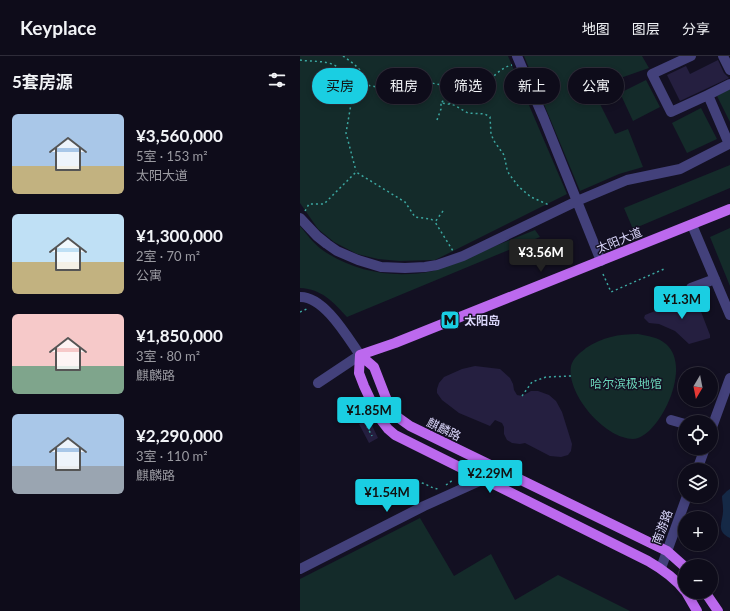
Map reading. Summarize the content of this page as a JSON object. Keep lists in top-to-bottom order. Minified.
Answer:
{"streets":{"main road":["太阳大道","麒麟路"],"street":["南游路"]},"crossings":[["太阳大道","麒麟路"],["麒麟路","南游路"]],"parks":["哈尔滨极地馆"],"places":{"metro station":["太阳岛"]},"north":"bottom","page":{"header":"Keyplace","nav":["地图","图层","分享"],"heading":"5套房源","chip":["买房","租房","筛选","新上","公寓"],"list":[{"name":"¥3,560,000","note":"5室 · 153 m² · 太阳大道"},{"name":"¥1,300,000","note":"2室 · 70 m² · 公寓"},{"name":"¥1,850,000","note":"3室 · 80 m² · 麒麟路"},{"name":"¥2,290,000","note":"3室 · 110 m² · 麒麟路"}],"price":["¥3.56M","¥1.3M","¥1.85M","¥2.29M","¥1.54M"],"map_buttons":["+","−"]}}
